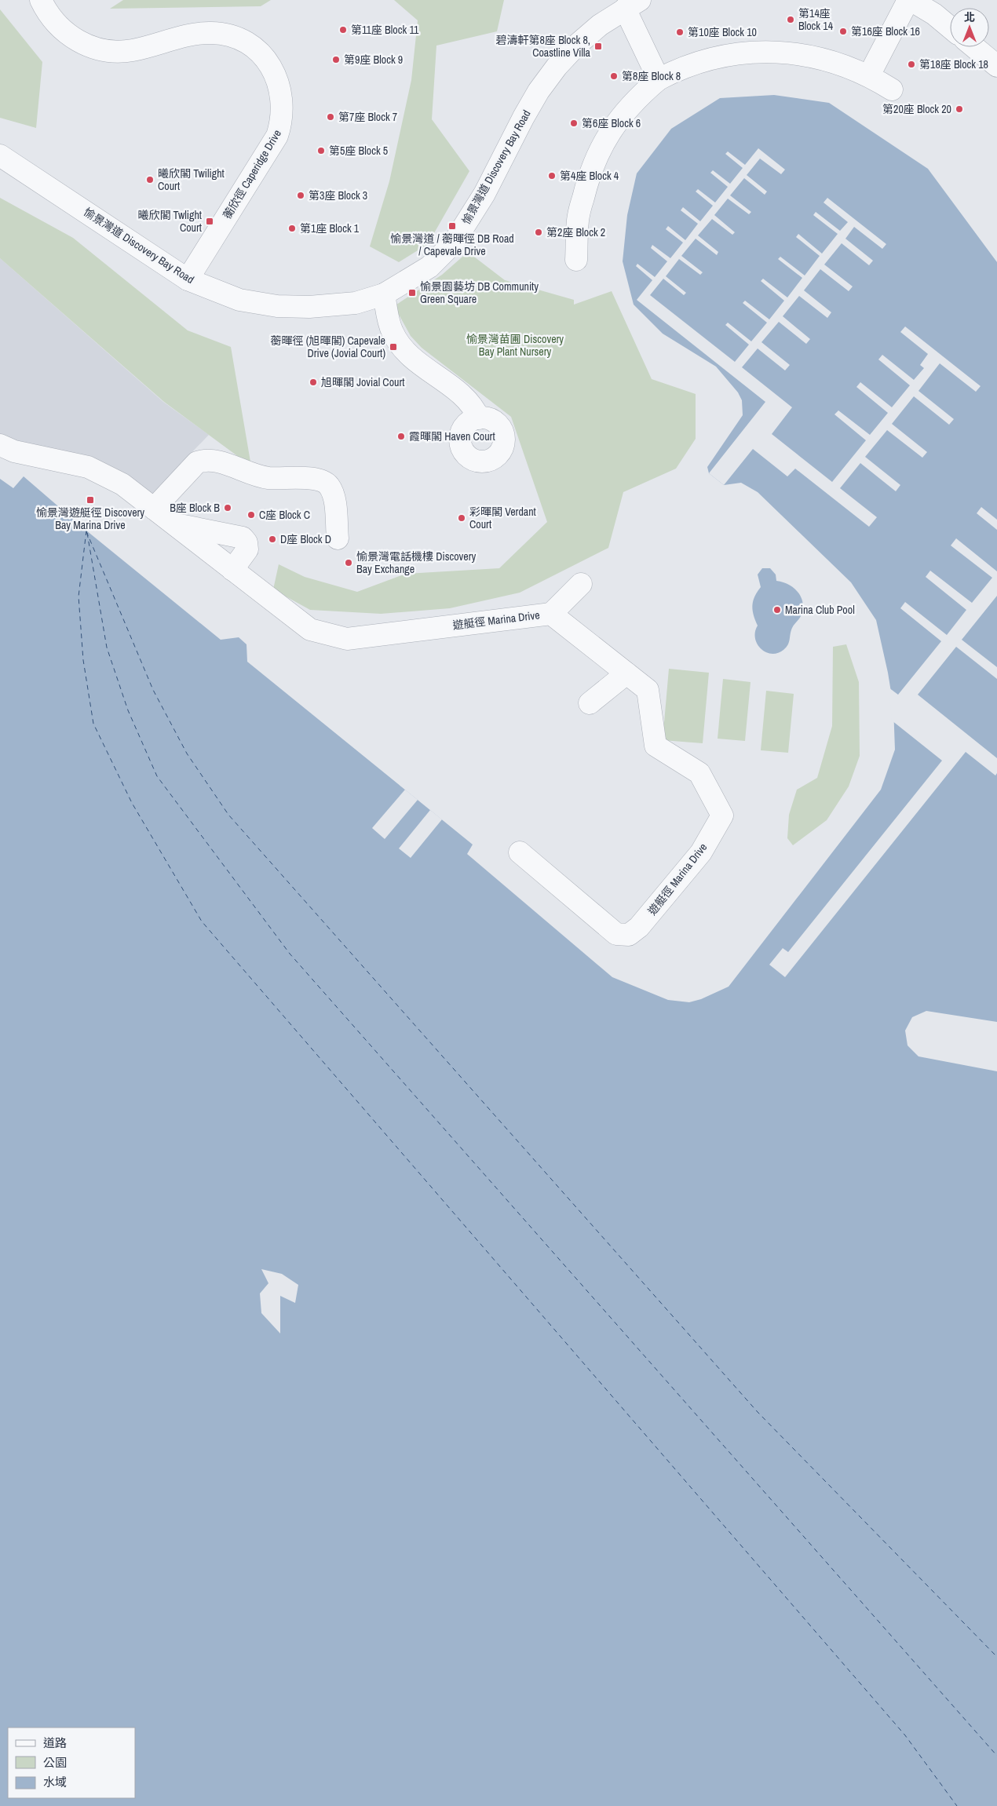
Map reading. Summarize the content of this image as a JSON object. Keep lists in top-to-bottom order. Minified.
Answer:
{"streets":{"street":["愉景灣道 Discovery Bay Road","蘅欣徑 Caperidge Drive","遊艇徑 Marina Drive"]},"crossings":[["愉景灣道 Discovery Bay Road","蘅欣徑 Caperidge Drive"]],"parks":["愉景灣苗圃 Discovery Bay Plant Nursery"],"places":{"other":["第14座 Block 14","第11座 Block 11","第16座 Block 16","第10座 Block 10","第9座 Block 9","第18座 Block 18","第8座 Block 8","第20座 Block 20","第7座 Block 7","第6座 Block 6","第5座 Block 5","第4座 Block 4","曦欣閣 Twilight Court","第3座 Block 3","第1座 Block 1","第2座 Block 2","旭暉閣 Jovial Court","霞暉閣 Haven Court","B座 Block B","C座 Block C","彩暉閣 Verdant Court","D座 Block D","愉景灣電話機樓 Discovery Bay Exchange","Marina Club Pool"],"transit":["碧濤軒第8座 Block 8, Coastline Villa","曦欣閣 Twlight Court","愉景灣道 / 蘅暉徑 DB Road / Capevale Drive","愉景園藝坊 DB Community Green Square","蘅暉徑 (旭暉閣) Capevale Drive (Jovial Court)","愉景灣遊艇徑 Discovery Bay Marina Drive"]},"legend":["道路","公園","水域"],"north":"top"}
